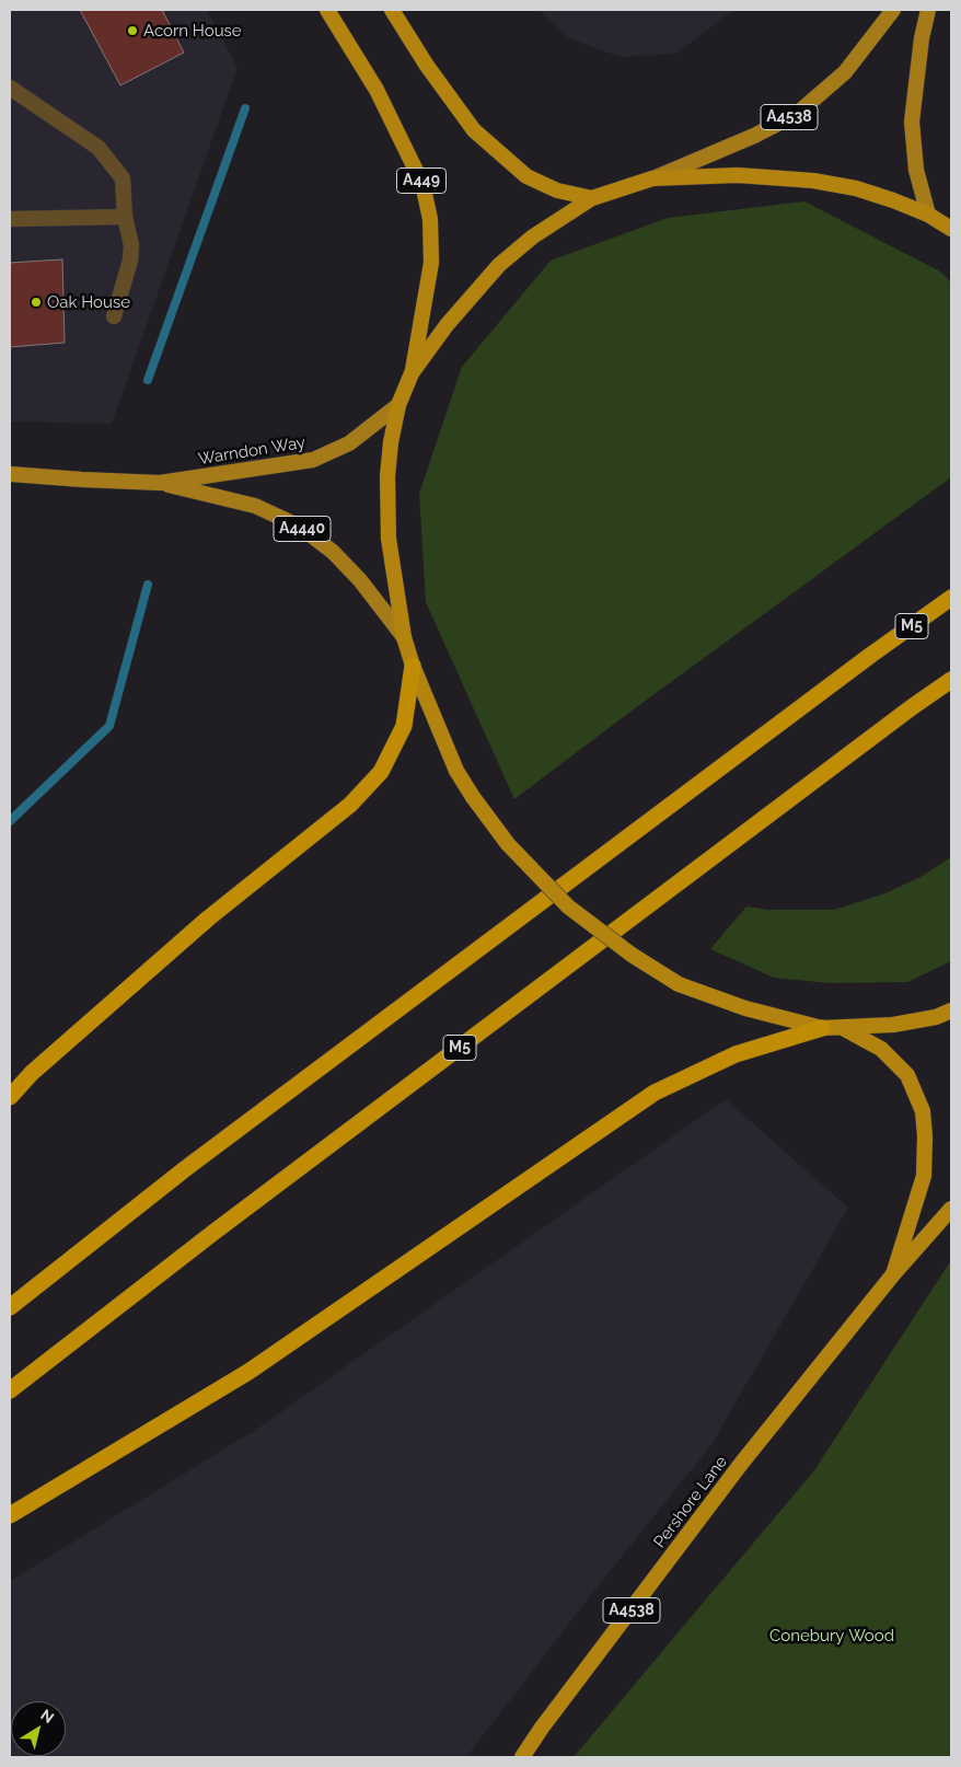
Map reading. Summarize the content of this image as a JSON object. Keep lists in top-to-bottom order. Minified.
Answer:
{"streets":{"highway":["A4538","A449","M5","Pershore Lane"],"main road":["Warndon Way","A4440"]},"parks":["Conebury Wood"],"places":["Acorn House","Oak House"],"north":"top right"}
